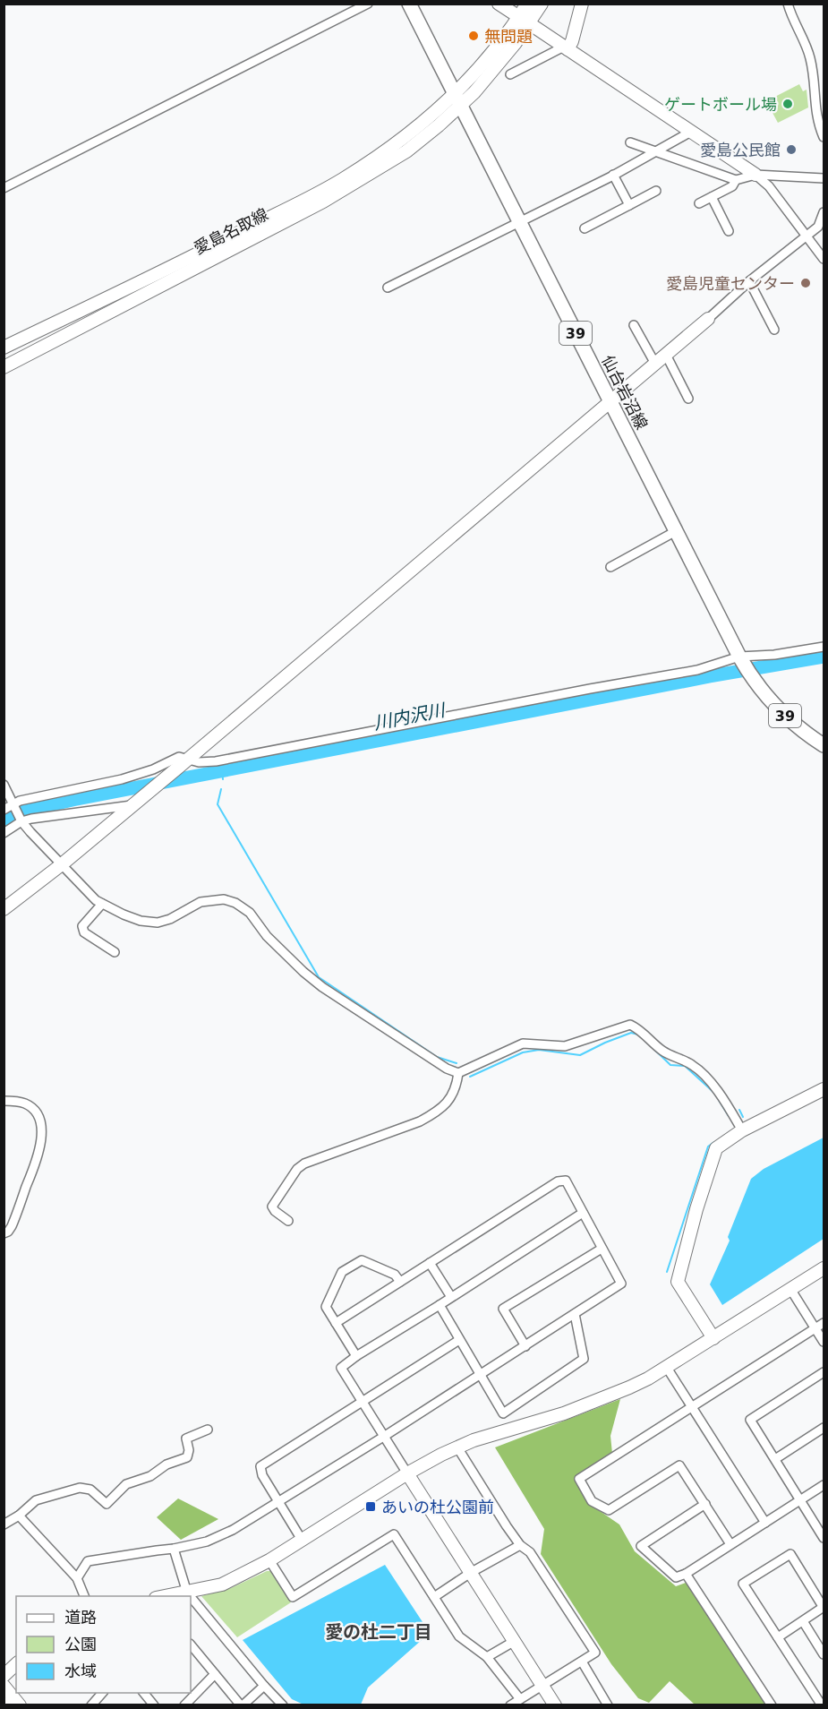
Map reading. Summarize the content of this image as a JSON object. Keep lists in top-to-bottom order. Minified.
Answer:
{"streets":{"main road":["39","仙台岩沼線"],"street":["愛島名取線"]},"crossings":[["愛島名取線","仙台岩沼線"]],"districts":["愛の杜二丁目"],"water":["川内沢川"],"places":{"other":["無問題","ゲートボール場","愛島公民館","愛島児童センター"],"transit":["あいの杜公園前"]},"legend":["道路","公園","水域"]}
